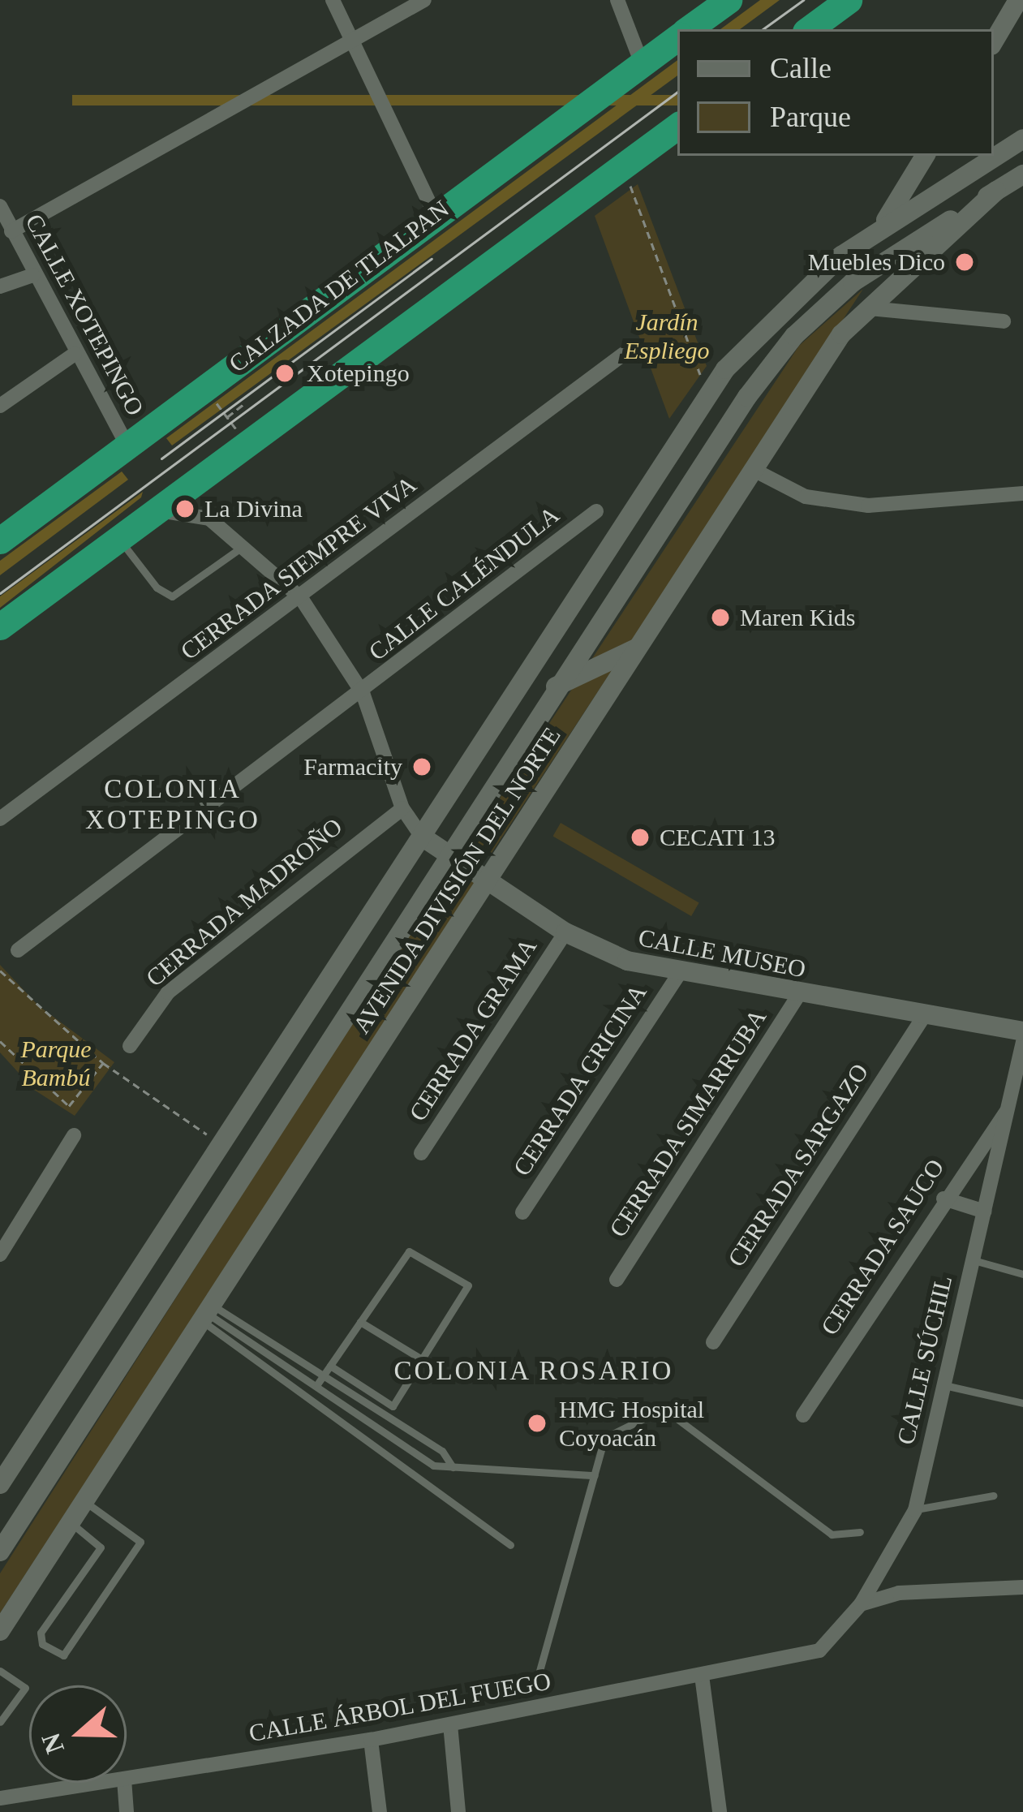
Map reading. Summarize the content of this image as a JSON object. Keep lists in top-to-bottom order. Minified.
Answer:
{"streets":{"highway":["CALZADA DE TLALPAN"],"main road":["AVENIDA DIVISIÓN DEL NORTE","CALLE MUSEO"],"street":["CALLE XOTEPINGO","CERRADA SIEMPRE VIVA","CALLE CALÉNDULA","CERRADA MADROÑO","CERRADA GRAMA","CERRADA GRICINA","CERRADA SIMARRUBA","CERRADA SARGAZO","CERRADA SAUCO","CALLE SÚCHIL","CALLE ÁRBOL DEL FUEGO"]},"crossings":[["CALZADA DE TLALPAN","CALLE XOTEPINGO"],["CERRADA SIEMPRE VIVA","CALLE MUSEO"],["CALLE CALÉNDULA","CALLE MUSEO"],["AVENIDA DIVISIÓN DEL NORTE","CALLE MUSEO"],["CERRADA MADROÑO","CALLE MUSEO"],["CALLE MUSEO","CERRADA GRAMA"],["CALLE MUSEO","CERRADA GRICINA"],["CALLE MUSEO","CERRADA SIMARRUBA"],["CALLE MUSEO","CERRADA SARGAZO"],["CERRADA SAUCO","CALLE SÚCHIL"],["CALLE SÚCHIL","CALLE ÁRBOL DEL FUEGO"]],"districts":["COLONIA XOTEPINGO","COLONIA ROSARIO"],"parks":["Jardín Espliego","Parque Bambú"],"places":["Muebles Dico","Xotepingo","La Divina","Maren Kids","Farmacity","CECATI 13","HMG Hospital Coyoacán"],"legend":["Calle","Parque"],"north":"left"}
